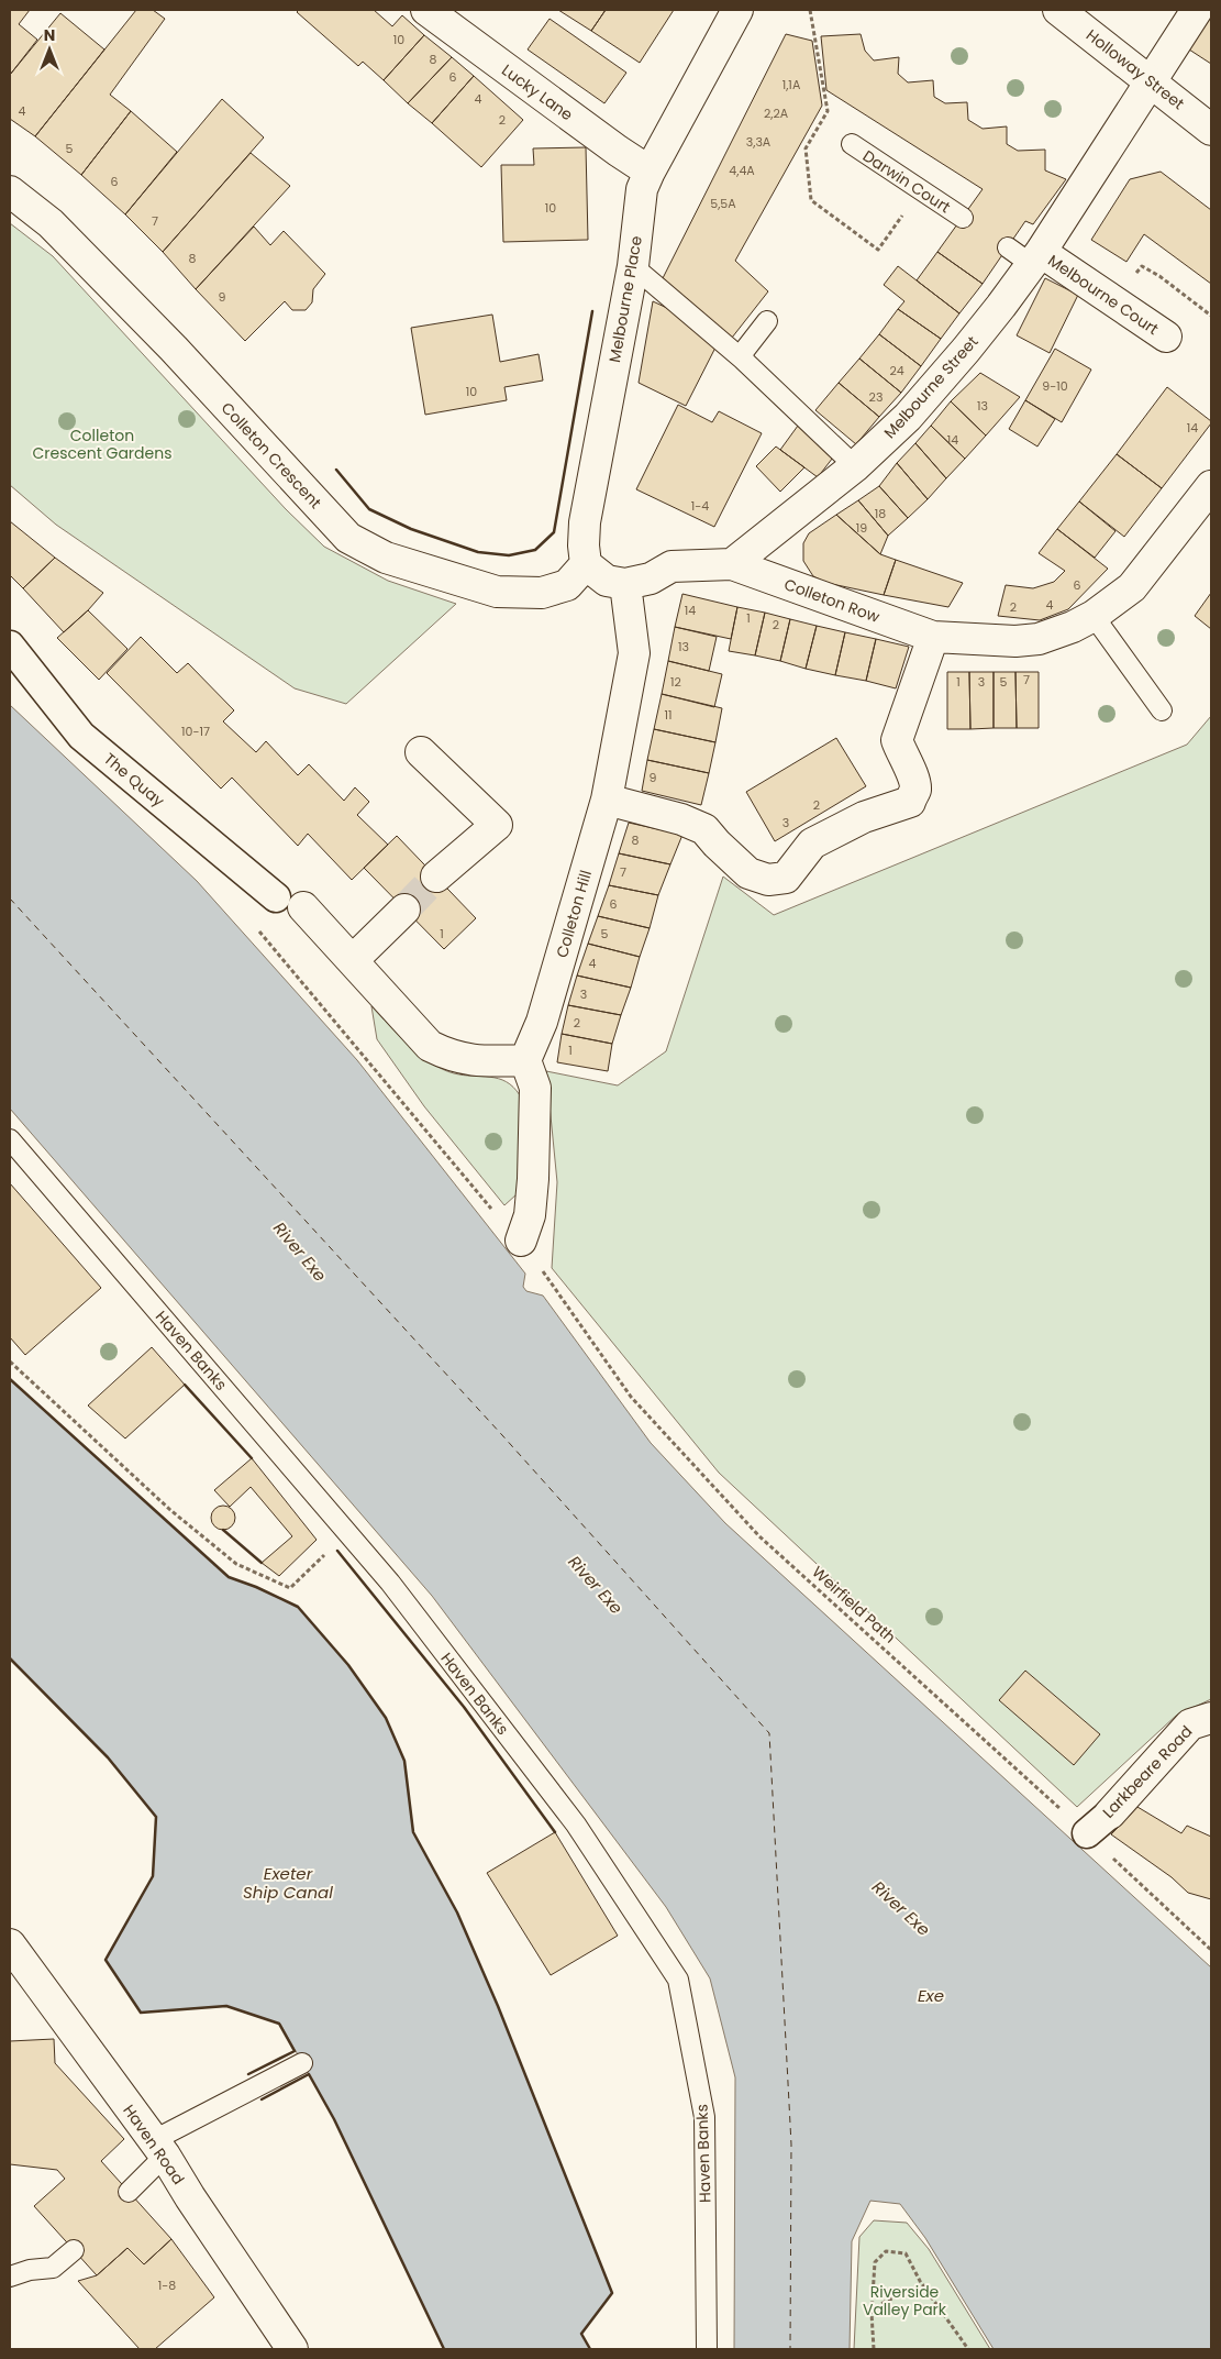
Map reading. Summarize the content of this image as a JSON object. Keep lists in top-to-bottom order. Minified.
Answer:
{"streets":{"street":["Holloway Street","Lucky Lane","Melbourne Court","Melbourne Place","Melbourne Street","Colleton Crescent","Colleton Row","The Quay","Colleton Hill","Larkbeare Road","Haven Road"],"lane":["Darwin Court","Haven Banks"],"path":["Weirfield Path"]},"crossings":[["Holloway Street","Melbourne Street"],["Lucky Lane","Melbourne Place"],["Melbourne Court","Melbourne Street"],["Melbourne Place","Colleton Crescent"],["Melbourne Street","Colleton Row"],["Weirfield Path","Larkbeare Road"]],"water":["River Exe","Exeter Ship Canal","Exe"],"parks":["Colleton Crescent Gardens","Riverside Valley Park"],"house_numbers":["10","8","6","1,1A","4","4","2,2A","2","3,3A","5","4,4A","6","5,5A","10","7","8","9","24","9-10","10","23","13","14","14","1-4","18","19","6","4","2","14","1","2","13","7","12","1","3","5","11","10-17","9","2","3","8","7","6","1","5","4","3","2","1","1-8"],"north":"top"}
